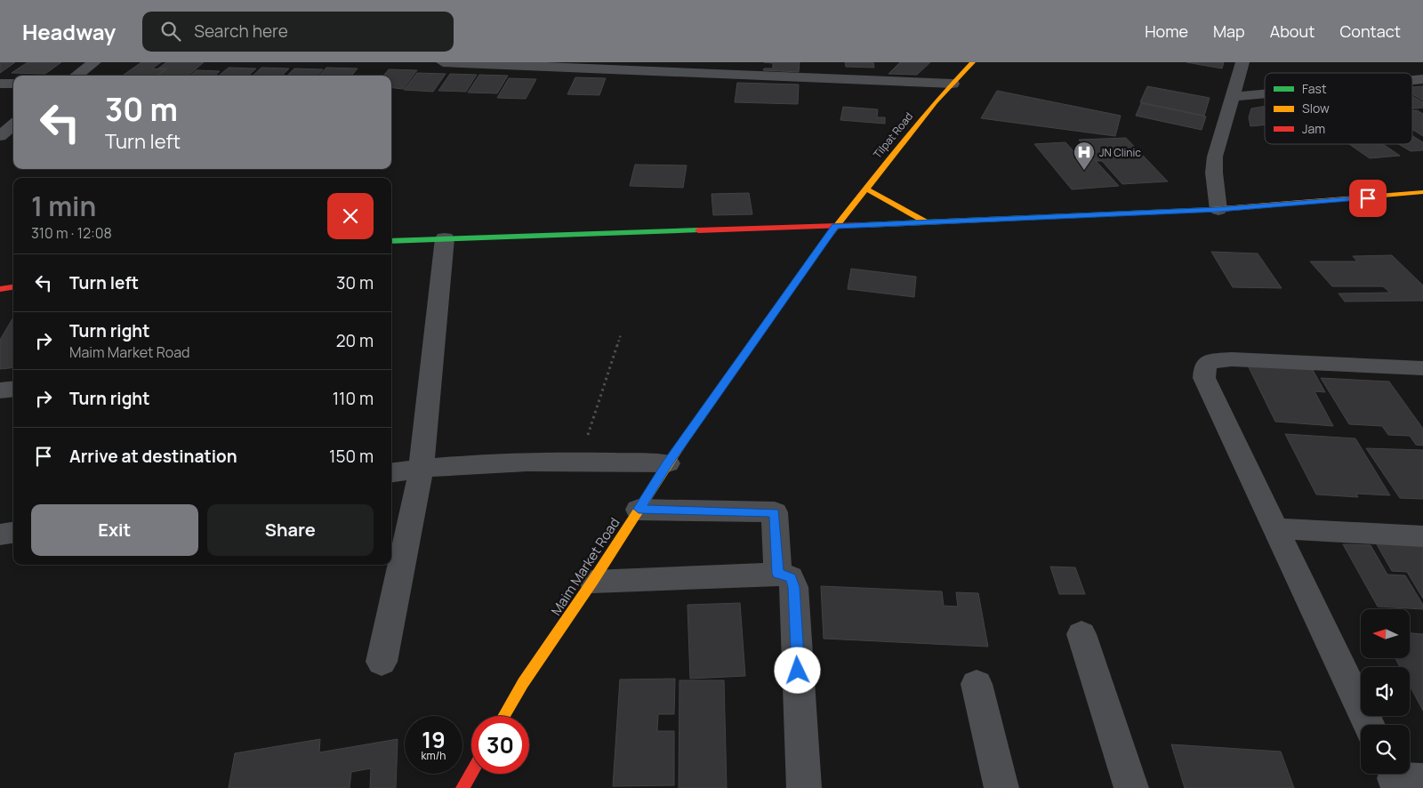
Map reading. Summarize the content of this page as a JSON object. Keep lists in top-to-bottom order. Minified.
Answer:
{"streets":{"street":["Tilpat Road","Maim Market Road"]},"crossings":[["Tilpat Road","Maim Market Road"]],"places":{"hospital":["JN Clinic"]},"legend":["Fast","Slow","Jam"],"north":"left","page":{"header":"Headway","search":"Search here","nav":["Home","Map","About","Contact"],"turn":["30 m","Turn left"],"heading":["1 min","310 m · 12:08"],"list":[{"name":"Turn left","value":"30 m"},{"name":"Turn right","note":"Maim Market Road","value":"20 m"},{"name":"Turn right","value":"110 m"},{"name":"Arrive at destination","value":"150 m"}],"buttons":["Exit","Share"],"speed":"19 km/h","limit":"30"}}
